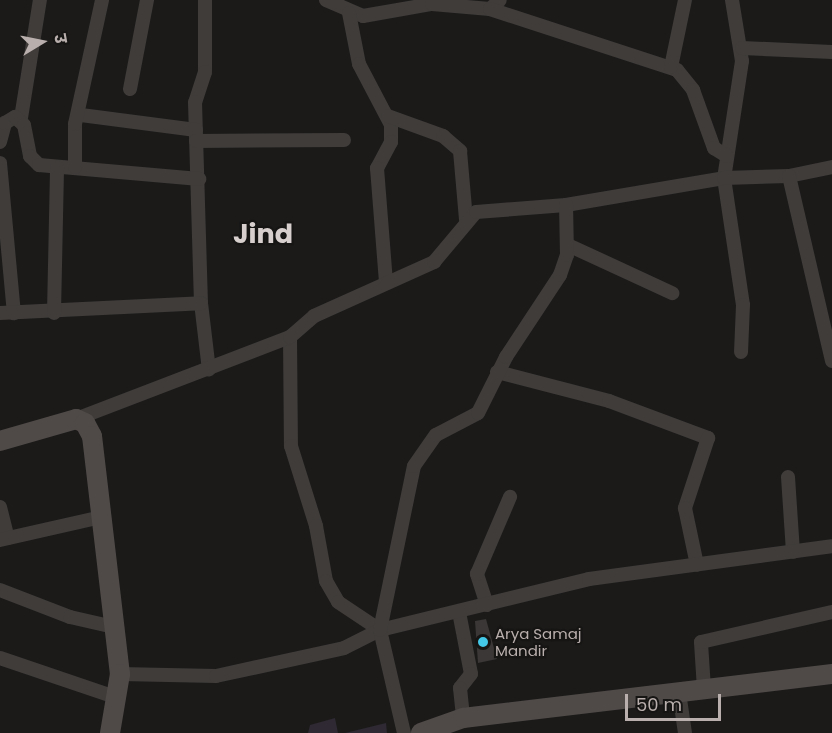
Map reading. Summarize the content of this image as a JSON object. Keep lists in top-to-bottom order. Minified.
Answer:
{"districts":["Jind"],"places":["Arya Samaj Mandir"],"scale_bar":"50 m","north":"right"}
